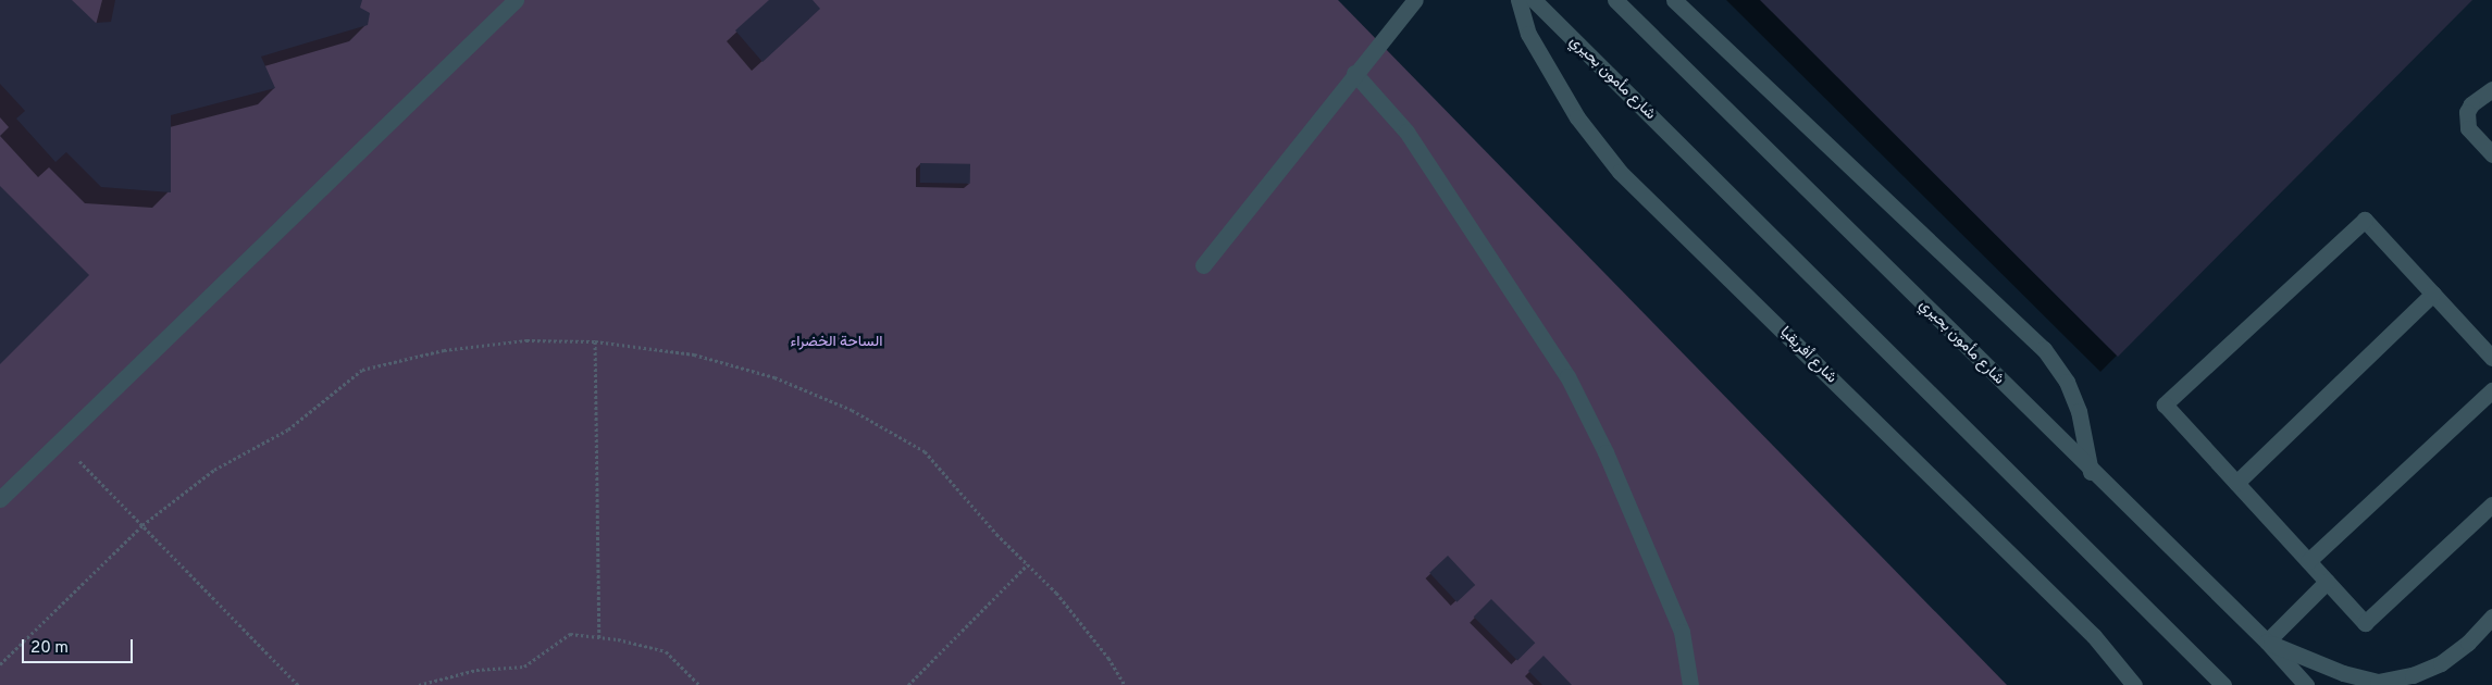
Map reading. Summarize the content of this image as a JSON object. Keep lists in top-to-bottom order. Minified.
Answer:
{"streets":{"street":["شارع مأمون بحيري","شارع أفريقيا"]},"parks":["الساحة الخضراء"],"scale_bar":"20 m"}
